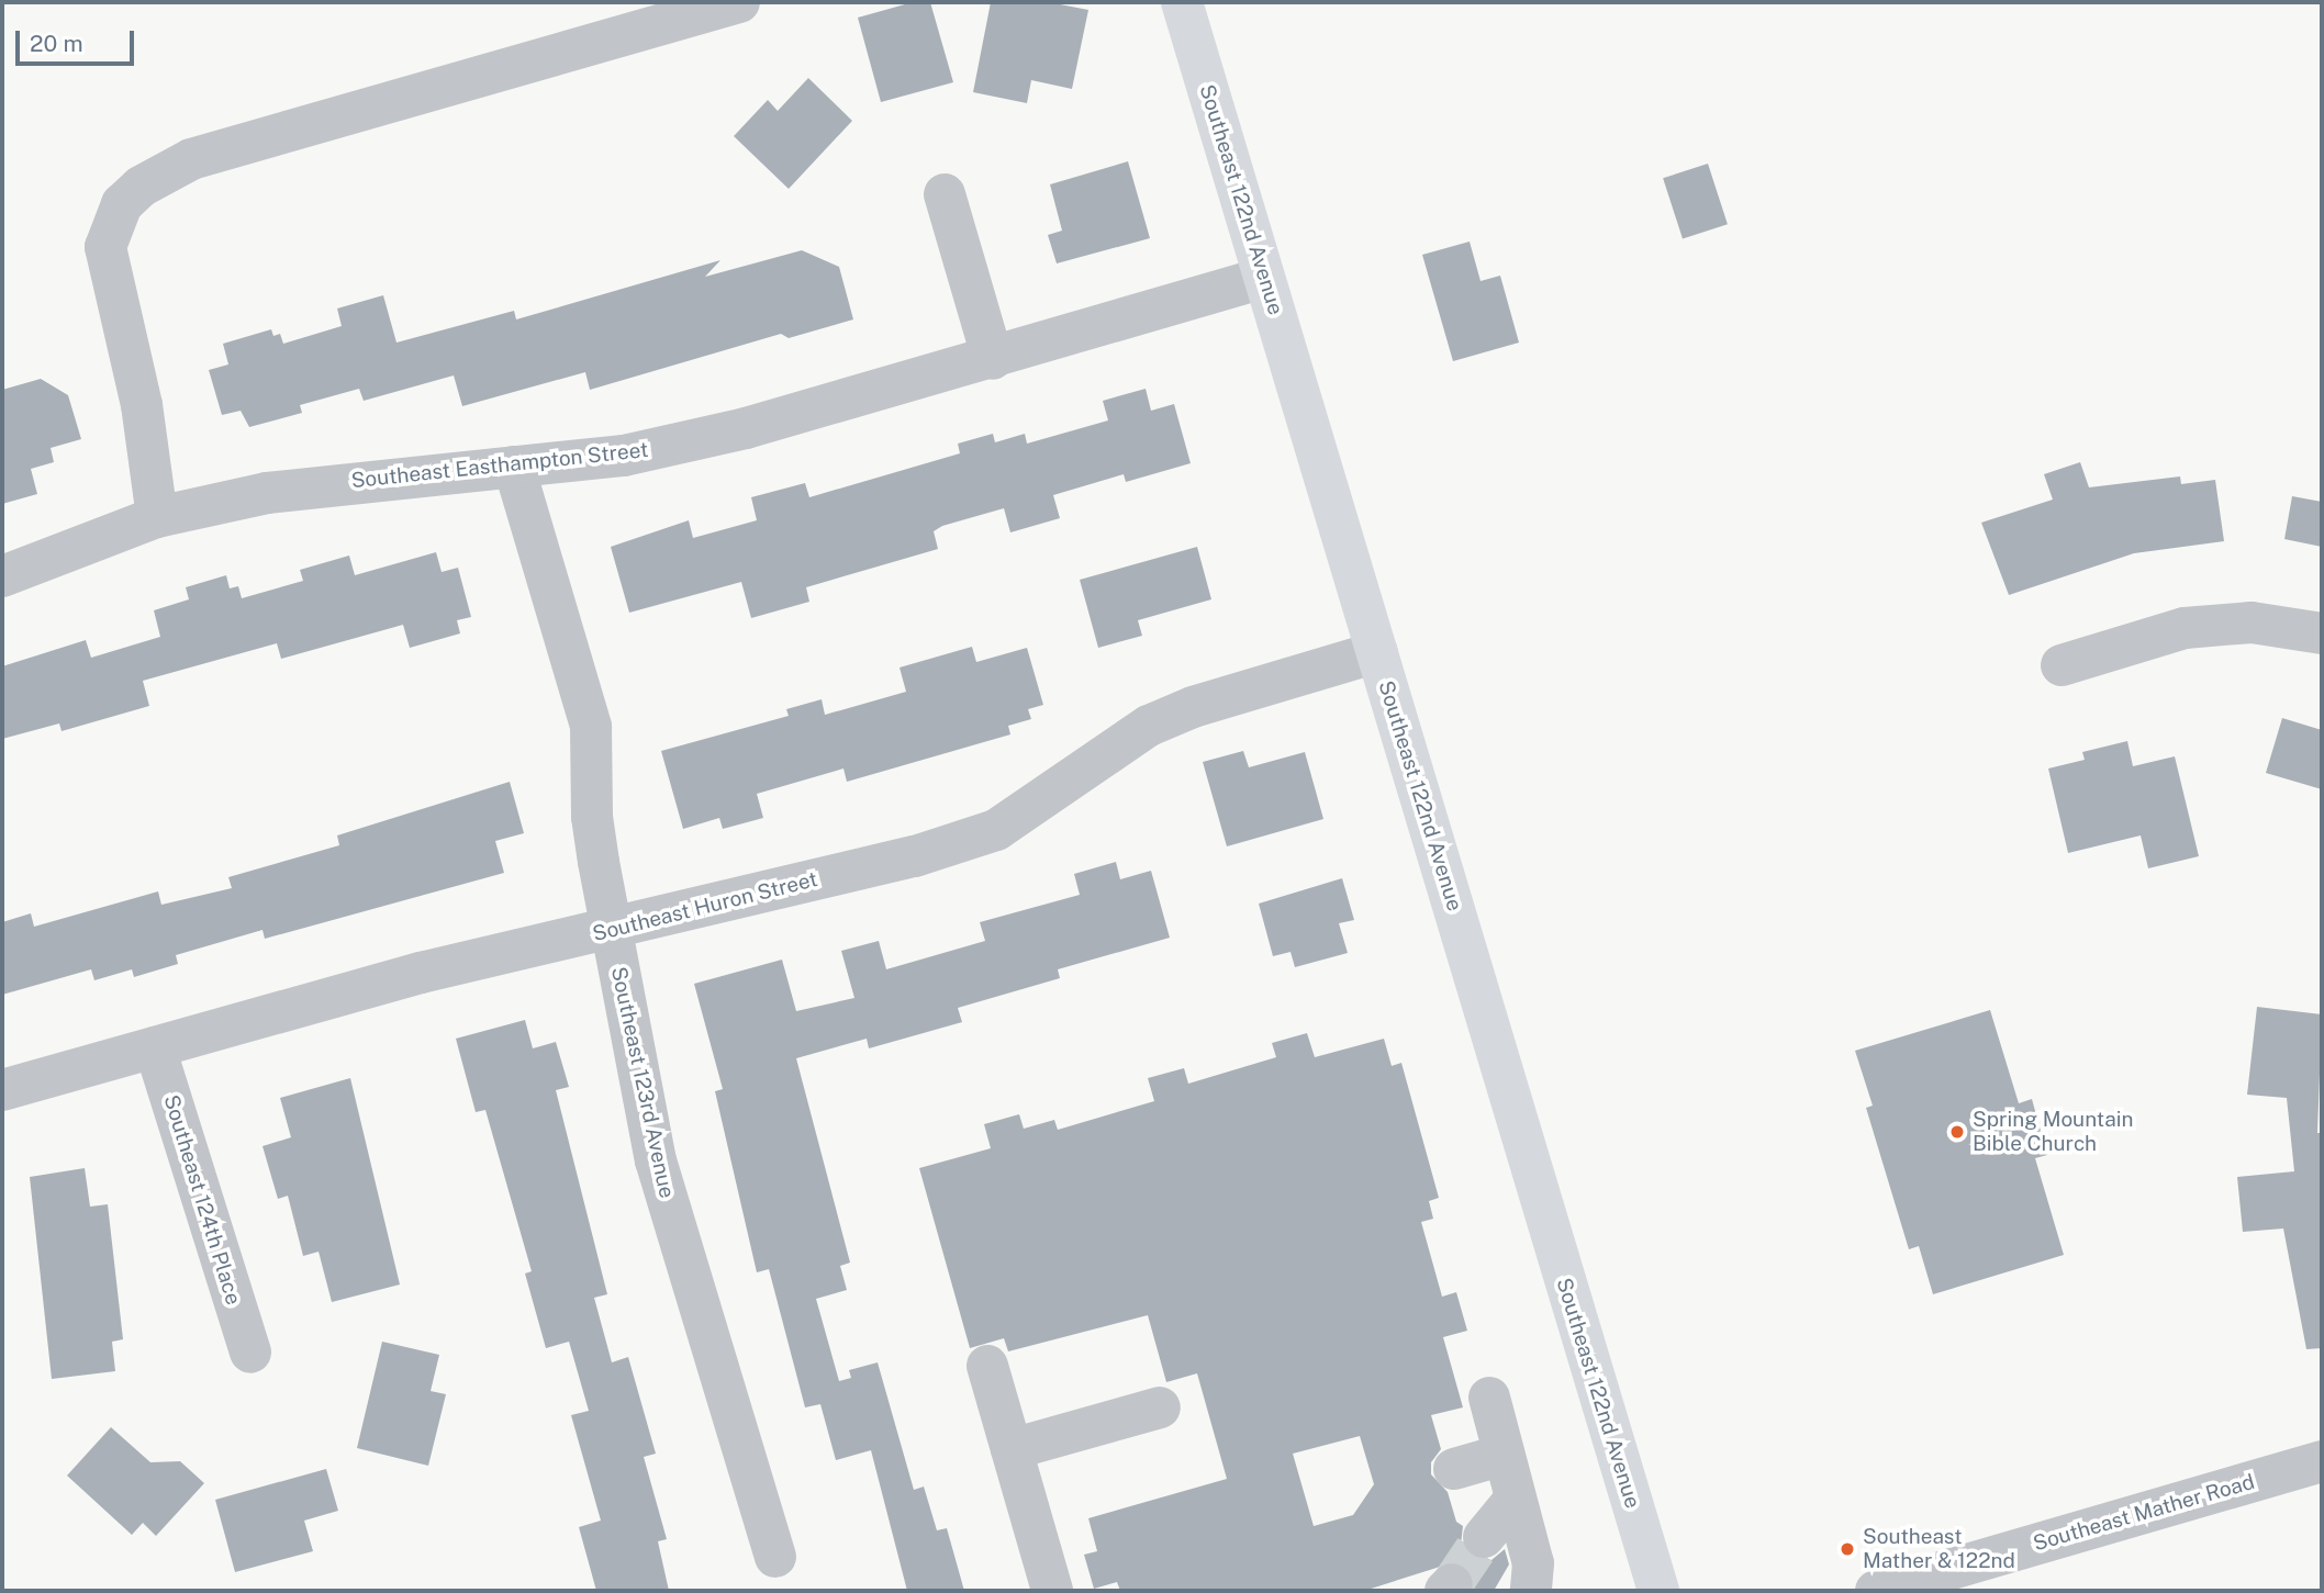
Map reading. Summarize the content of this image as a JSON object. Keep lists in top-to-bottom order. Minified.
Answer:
{"streets":{"main road":["Southeast 122nd Avenue"],"street":["Southeast Easthampton Street","Southeast Huron Street","Southeast 123rd Avenue","Southeast 124th Place","Southeast Mather Road"]},"crossings":[["Southeast 122nd Avenue","Southeast Easthampton Street"],["Southeast 122nd Avenue","Southeast Huron Street"],["Southeast Easthampton Street","Southeast 123rd Avenue"],["Southeast Huron Street","Southeast 123rd Avenue"],["Southeast Huron Street","Southeast 124th Place"]],"places":["Spring Mountain Bible Church","Southeast Mather & 122nd"],"scale_bar":"20 m"}
